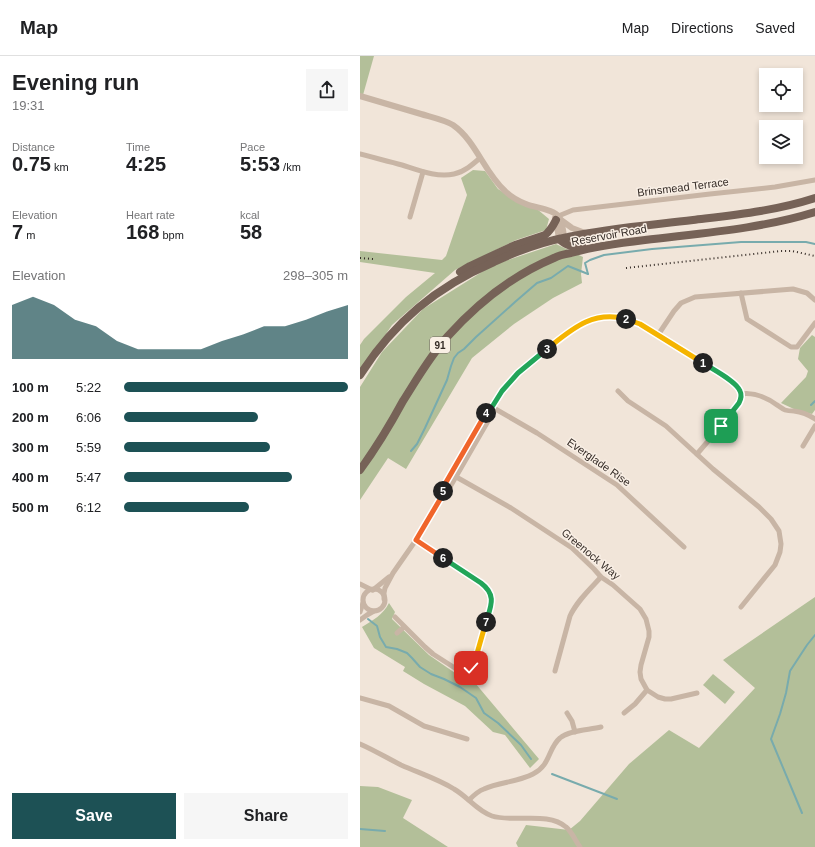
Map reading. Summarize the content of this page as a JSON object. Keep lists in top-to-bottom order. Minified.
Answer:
{"streets":{"main road":["Reservoir Road","91"],"street":["Brinsmead Terrace","Everglade Rise","Greenock Way"]},"page":{"header":"Map","nav":["Map","Directions","Saved"],"heading":["Evening run","19:31"],"stats":[["Distance","0.75 km"],["Time","4:25"],["Pace","5:53 /km"],["Elevation","7 m"],["Heart rate","168 bpm"],["kcal","58"]],"chart":["Elevation","298–305 m"],"pins":["2","3","1","4","5","6","7"],"list":[{"name":"100 m","note":"5:22"},{"name":"200 m","note":"6:06"},{"name":"300 m","note":"5:59"},{"name":"400 m","note":"5:47"},{"name":"500 m","note":"6:12"}],"buttons":["Save","Share"]}}
